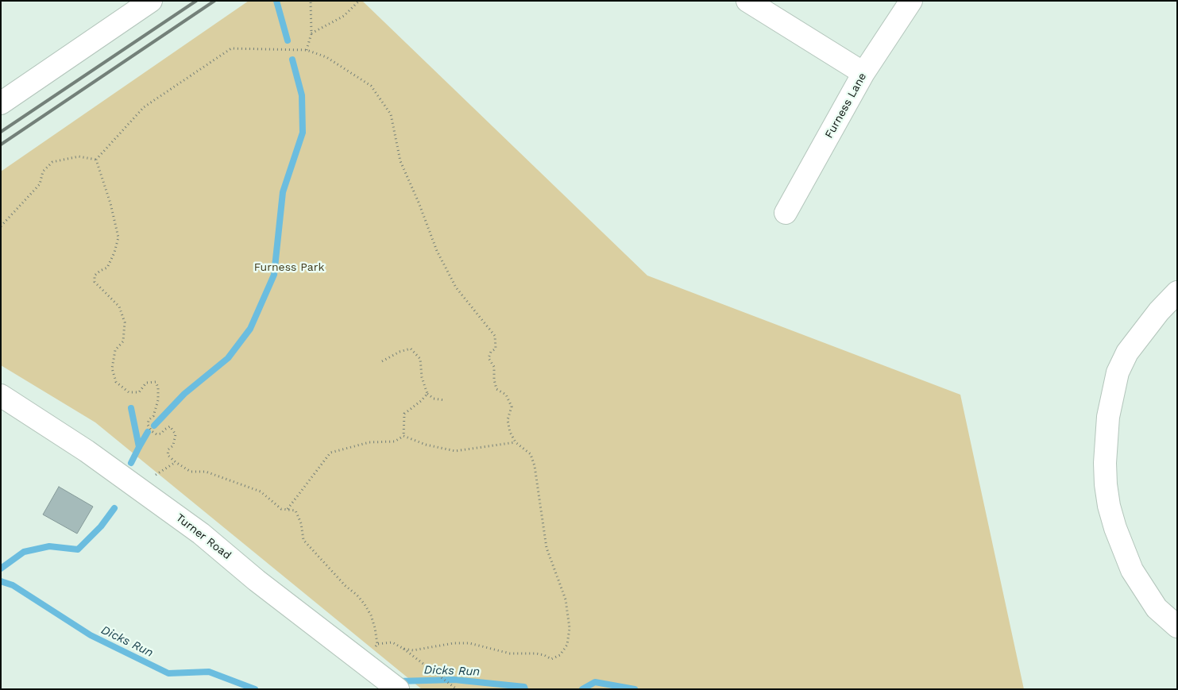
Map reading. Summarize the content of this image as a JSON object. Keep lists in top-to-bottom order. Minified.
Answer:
{"streets":{"street":["Furness Lane","Turner Road"]},"water":["Dicks Run"],"parks":["Furness Park"]}
